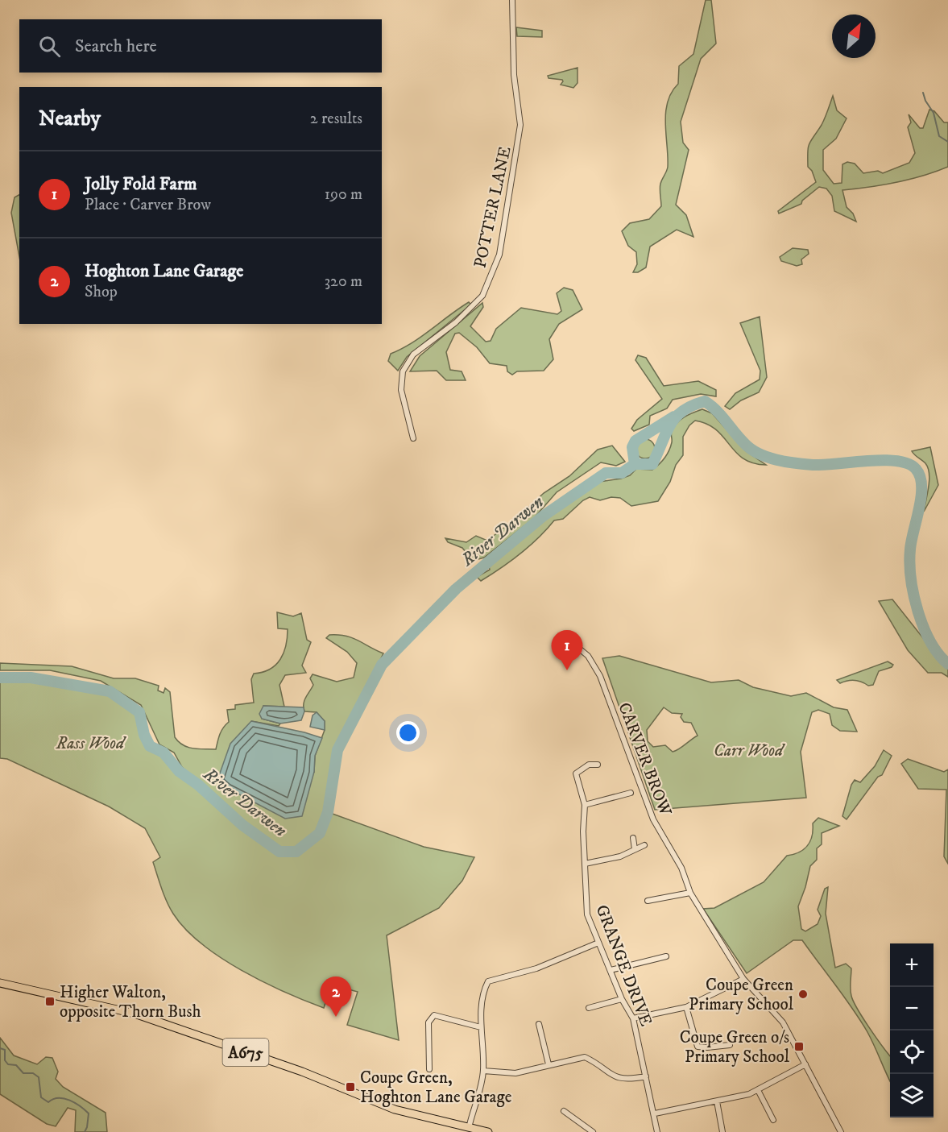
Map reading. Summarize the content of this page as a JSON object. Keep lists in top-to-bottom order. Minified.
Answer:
{"streets":{"main road":["A675"],"street":["POTTER LANE","CARVER BROW","GRANGE DRIVE"]},"water":["River Darwen"],"parks":["Rass Wood","Carr Wood"],"places":{"other":["Coupe Green Primary School"],"transit":["Higher Walton, opposite Thorn Bush","Coupe Green o/s Primary School","Coupe Green, Hoghton Lane Garage"]},"north":"top right","page":{"search":"Search here","heading":["Nearby","2 results"],"list":[{"mark":"1","name":"Jolly Fold Farm","note":"Place · Carver Brow","value":"190 m"},{"mark":"2","name":"Hoghton Lane Garage","note":"Shop","value":"320 m"}],"pins":["1","2"],"map_buttons":["+","−"]}}
